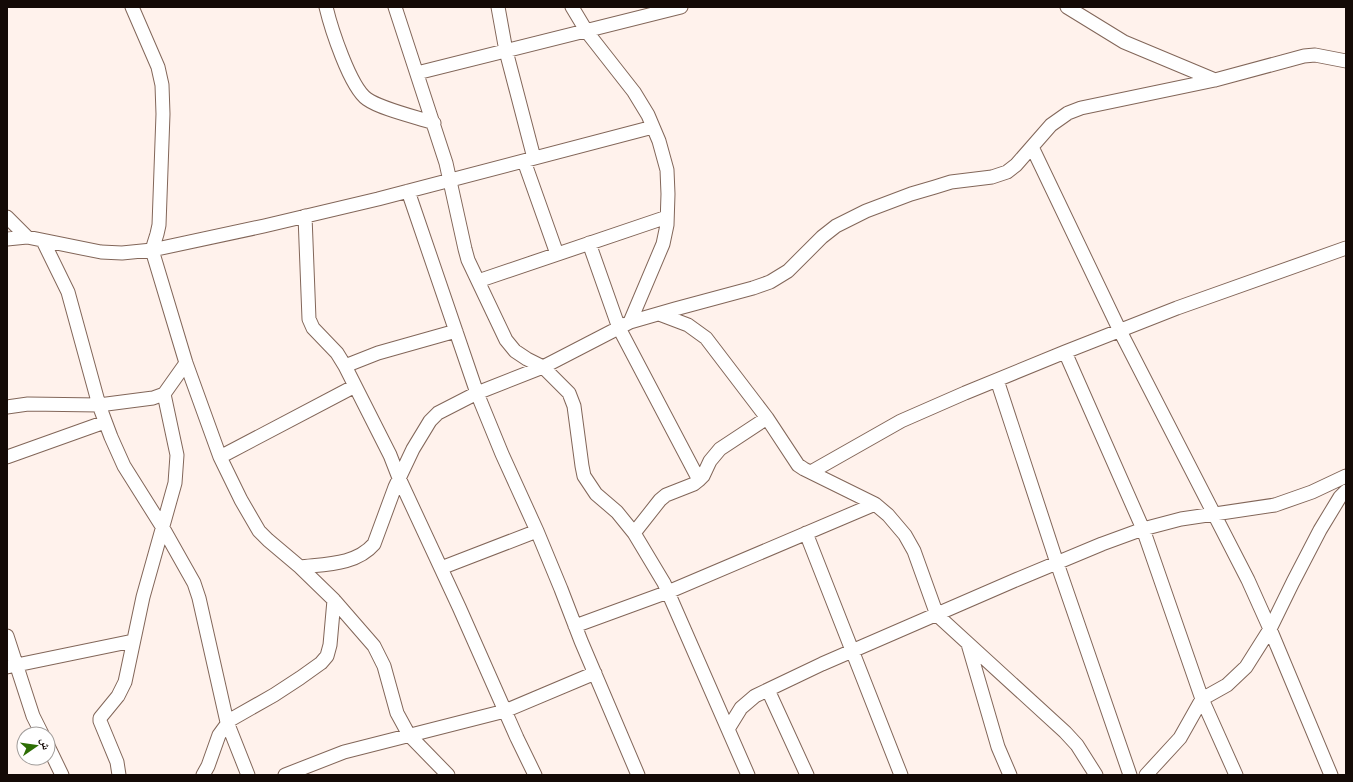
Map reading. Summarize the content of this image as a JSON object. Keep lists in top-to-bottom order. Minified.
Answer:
{"north":"right"}
